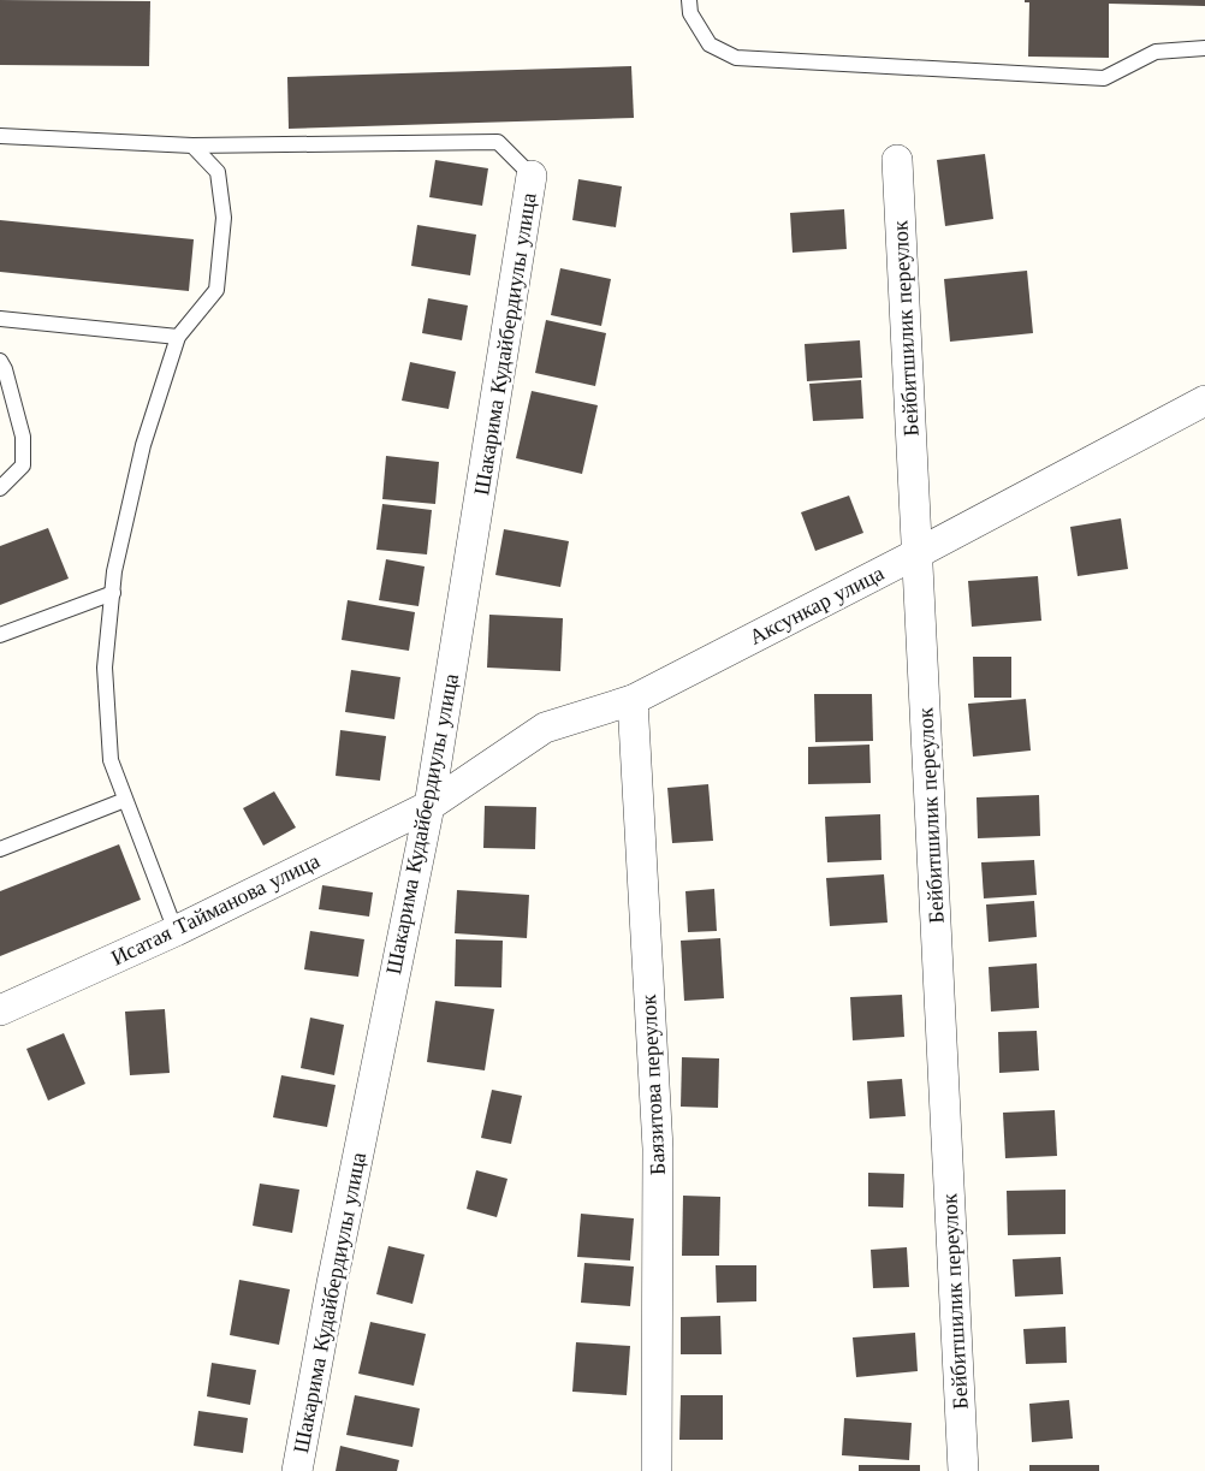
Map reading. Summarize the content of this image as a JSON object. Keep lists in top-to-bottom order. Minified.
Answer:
{"streets":{"street":["Бейбитшилик переулок","Шакарима Кудайбердиулы улица","Аксункар улица","Исатая Тайманова улица","Баязитова переулок"]},"crossings":[["Бейбитшилик переулок","Аксункар улица"],["Шакарима Кудайбердиулы улица","Аксункар улица"],["Шакарима Кудайбердиулы улица","Исатая Тайманова улица"],["Аксункар улица","Исатая Тайманова улица"],["Аксункар улица","Баязитова переулок"]]}
